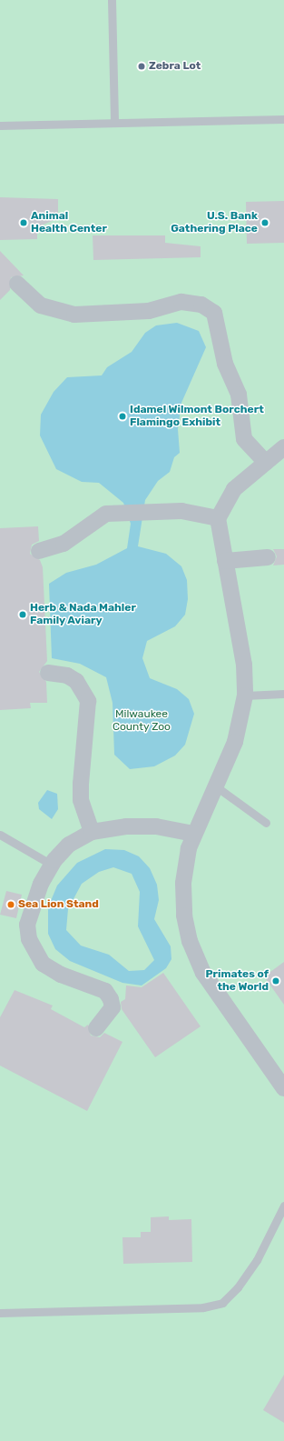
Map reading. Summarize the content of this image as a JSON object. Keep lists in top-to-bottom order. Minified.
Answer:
{"parks":["Milwaukee County Zoo"],"places":["Zebra Lot","Animal Health Center","U.S. Bank Gathering Place","Idamel Wilmont Borchert Flamingo Exhibit","Herb & Nada Mahler Family Aviary","Sea Lion Stand","Primates of the World"]}
